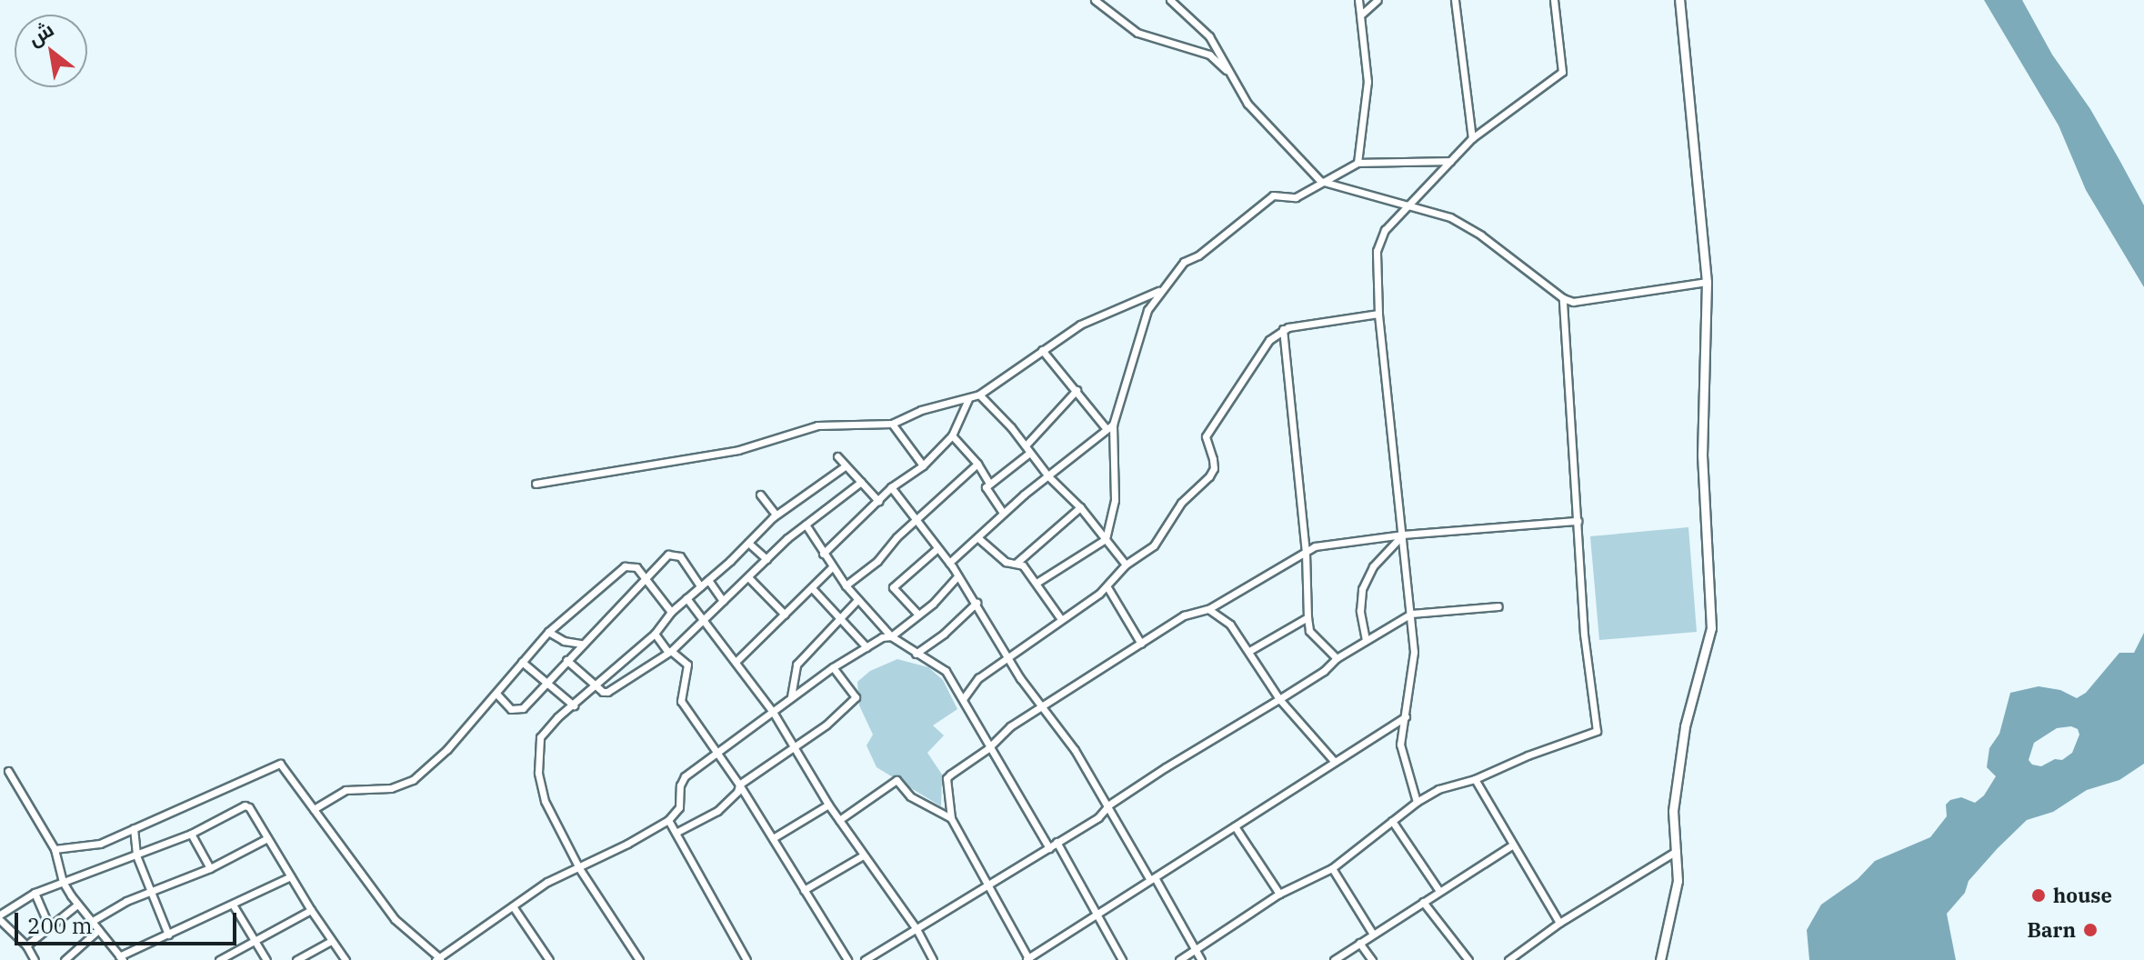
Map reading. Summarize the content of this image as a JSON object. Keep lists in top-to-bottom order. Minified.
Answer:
{"places":["house","Barn"],"scale_bar":"200 m","north":"top left"}
